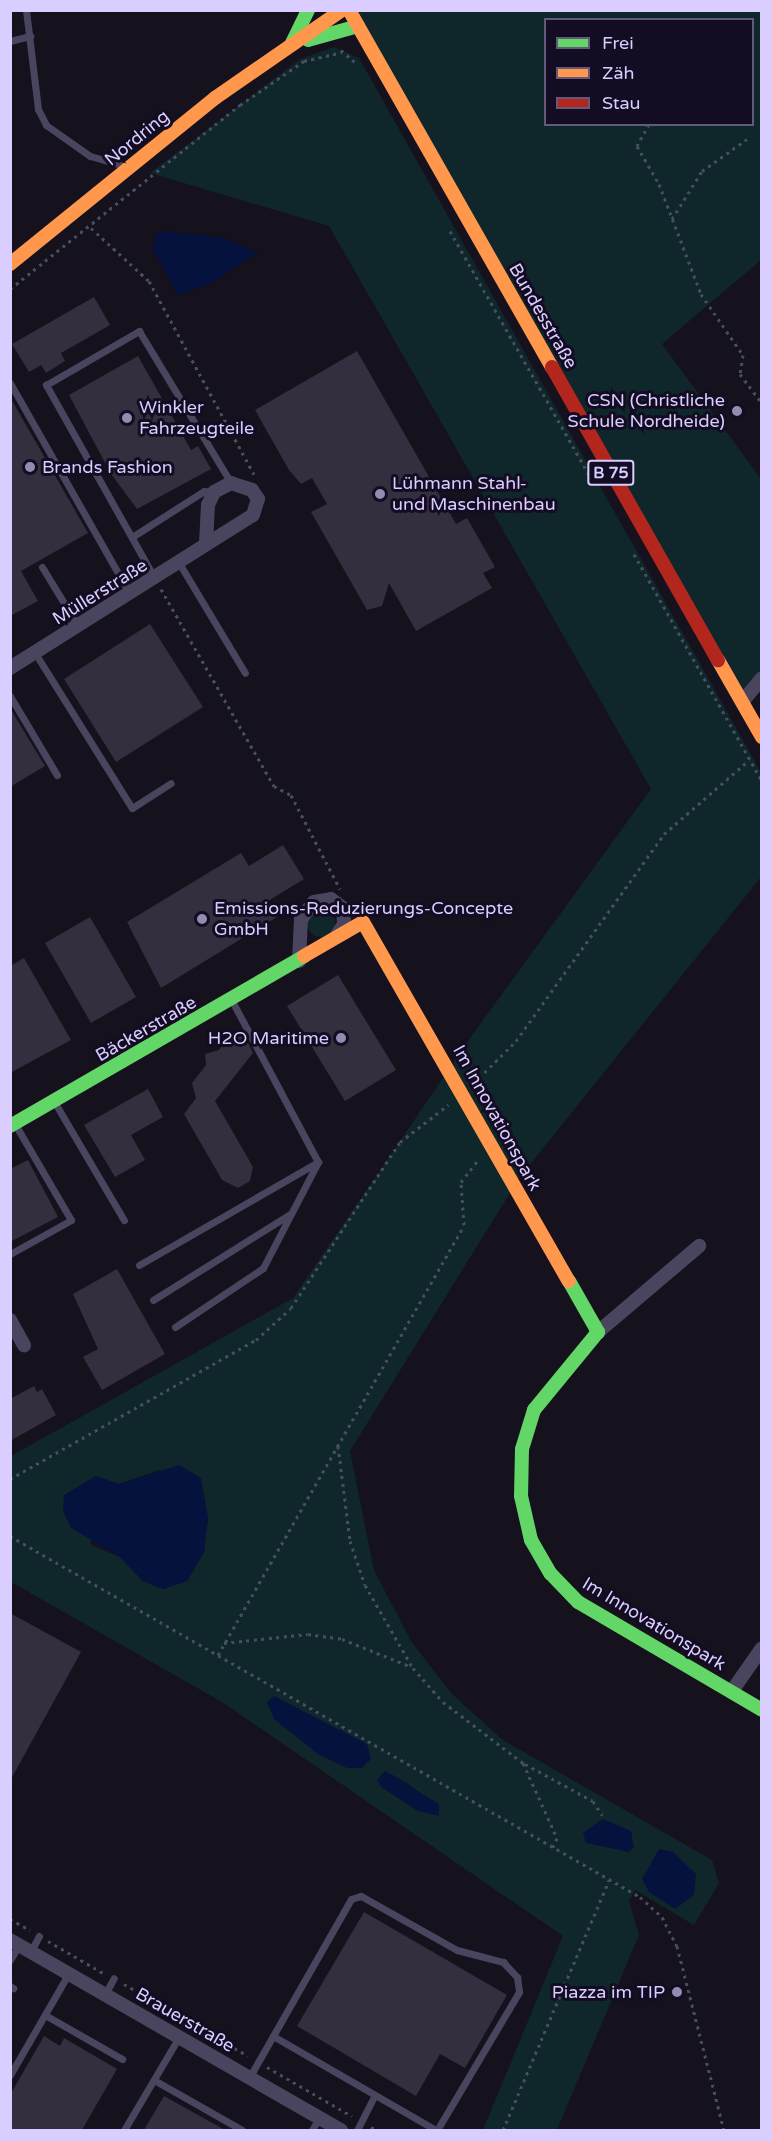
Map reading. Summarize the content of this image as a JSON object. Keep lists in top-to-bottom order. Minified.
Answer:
{"streets":{"street":["Nordring","Bundesstraße","B 75","Müllerstraße","Bäckerstraße","Im Innovationspark","Brauerstraße"]},"crossings":[["Nordring","Bundesstraße"],["Bundesstraße","B 75"],["Bäckerstraße","Im Innovationspark"]],"places":["CSN (Christliche Schule Nordheide)","Winkler Fahrzeugteile","Brands Fashion","Lühmann Stahl- und Maschinenbau","Emissions-Reduzierungs-Concepte GmbH","H2O Maritime","Piazza im TIP"],"legend":["Frei","Zäh","Stau"]}
